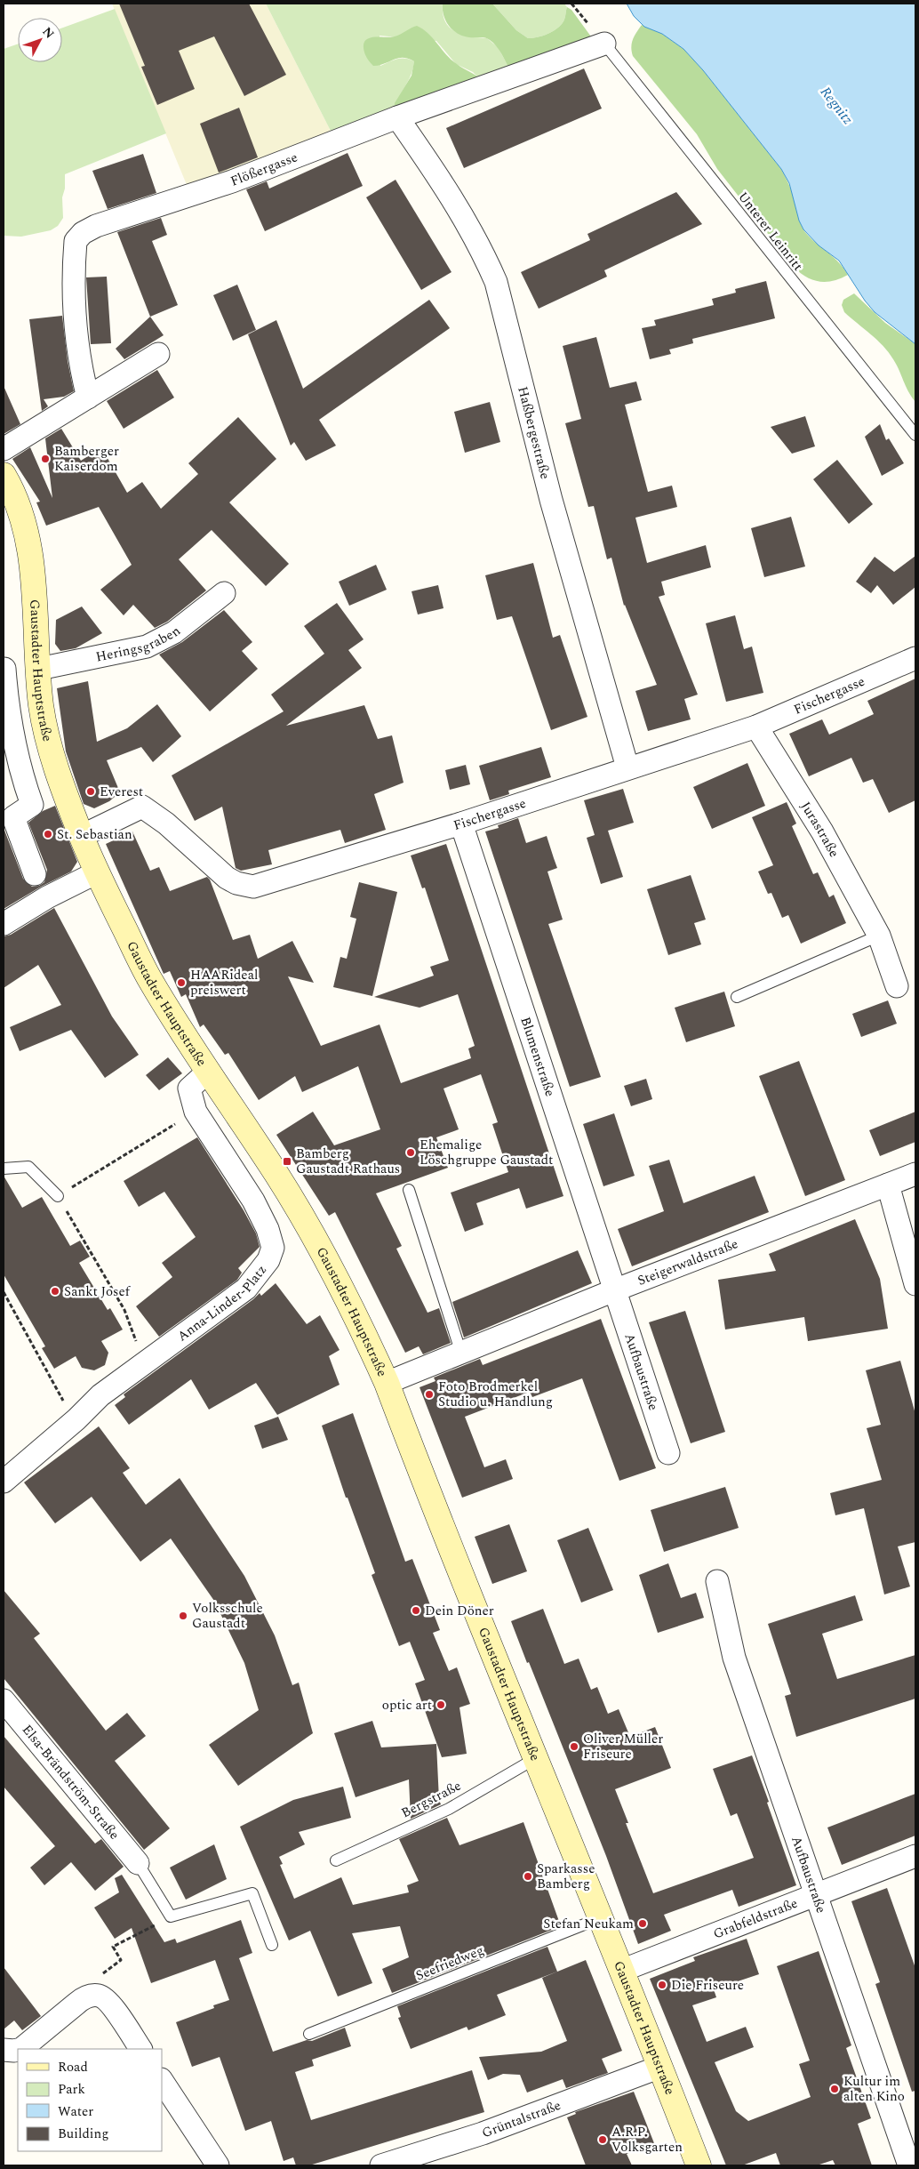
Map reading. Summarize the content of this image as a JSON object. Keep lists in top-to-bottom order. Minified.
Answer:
{"streets":{"street":["Flößergasse","Haßbergestraße","Heringsgraben","Gaustadter Hauptstraße","Fischergasse","Jurastraße","Blumenstraße","Steigerwaldstraße","Anna-Linder-Platz","Aufbaustraße","Elsa-Brändström-Straße","Grabfeldstraße","Grüntalstraße"],"lane":["Unterer Leinritt","Bergstraße","Seefriedweg"]},"crossings":[["Flößergasse","Unterer Leinritt"],["Flößergasse","Haßbergestraße"],["Haßbergestraße","Fischergasse"],["Heringsgraben","Gaustadter Hauptstraße"],["Gaustadter Hauptstraße","Fischergasse"],["Gaustadter Hauptstraße","Steigerwaldstraße"],["Gaustadter Hauptstraße","Anna-Linder-Platz"],["Gaustadter Hauptstraße","Bergstraße"],["Gaustadter Hauptstraße","Grabfeldstraße"],["Gaustadter Hauptstraße","Seefriedweg"],["Gaustadter Hauptstraße","Grüntalstraße"],["Fischergasse","Jurastraße"],["Fischergasse","Blumenstraße"],["Blumenstraße","Steigerwaldstraße"],["Blumenstraße","Aufbaustraße"],["Steigerwaldstraße","Aufbaustraße"],["Aufbaustraße","Grabfeldstraße"]],"water":["Regnitz"],"places":{"other":["Bamberger Kaiserdom","Everest","St. Sebastian","HAARideal preiswert","Ehemalige Löschgruppe Gaustadt","Sankt Josef","Foto Brodmerkel Studio u. Handlung","Dein Döner","Volksschule Gaustadt","optic art","Oliver Müller Friseure","Sparkasse Bamberg","Stefan Neukam","Die Friseure","Kultur im alten Kino","A.R.P. Volksgarten"],"transit":["Bamberg Gaustadt Rathaus"]},"legend":["Road","Park","Water","Building"],"north":"top right"}
